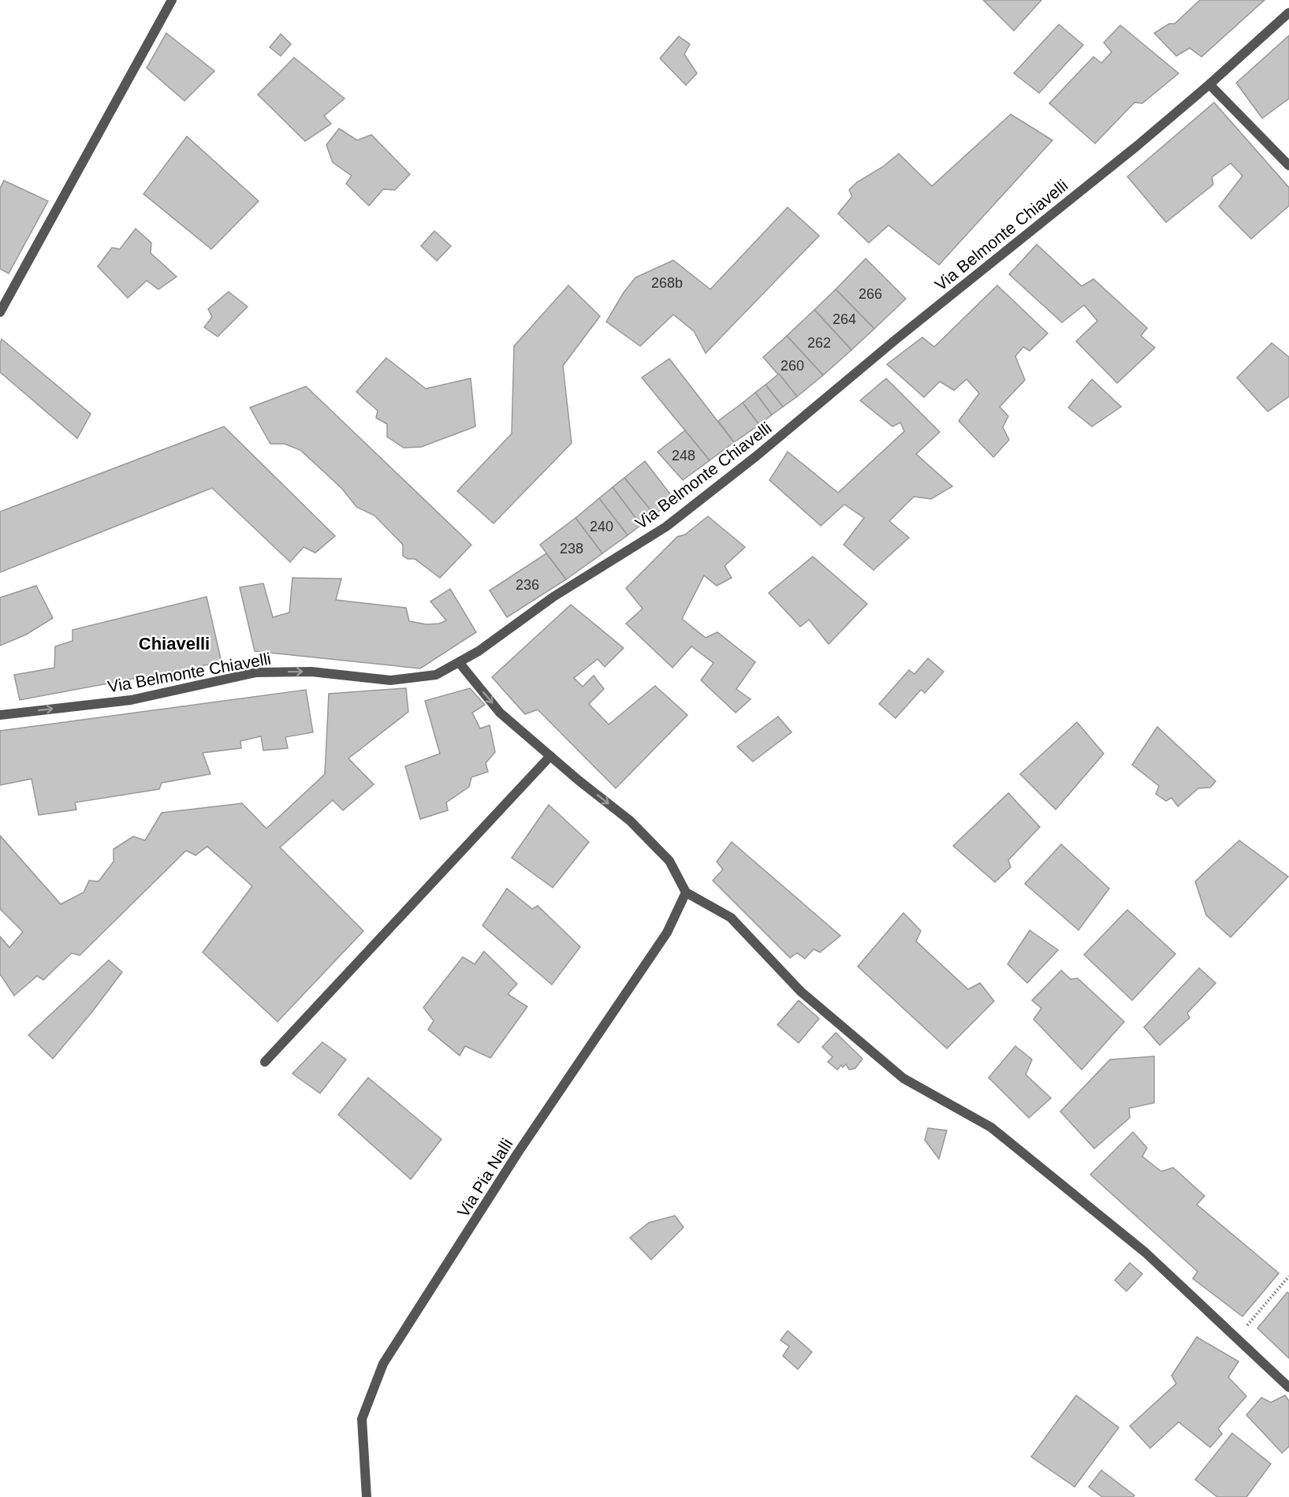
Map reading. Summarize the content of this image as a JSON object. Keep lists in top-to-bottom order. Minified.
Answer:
{"streets":{"street":["Via Belmonte Chiavelli","Via Pia Nalli"]},"districts":["Chiavelli"],"house_numbers":["268b","266","264","262","260","248","240","238","236"]}
